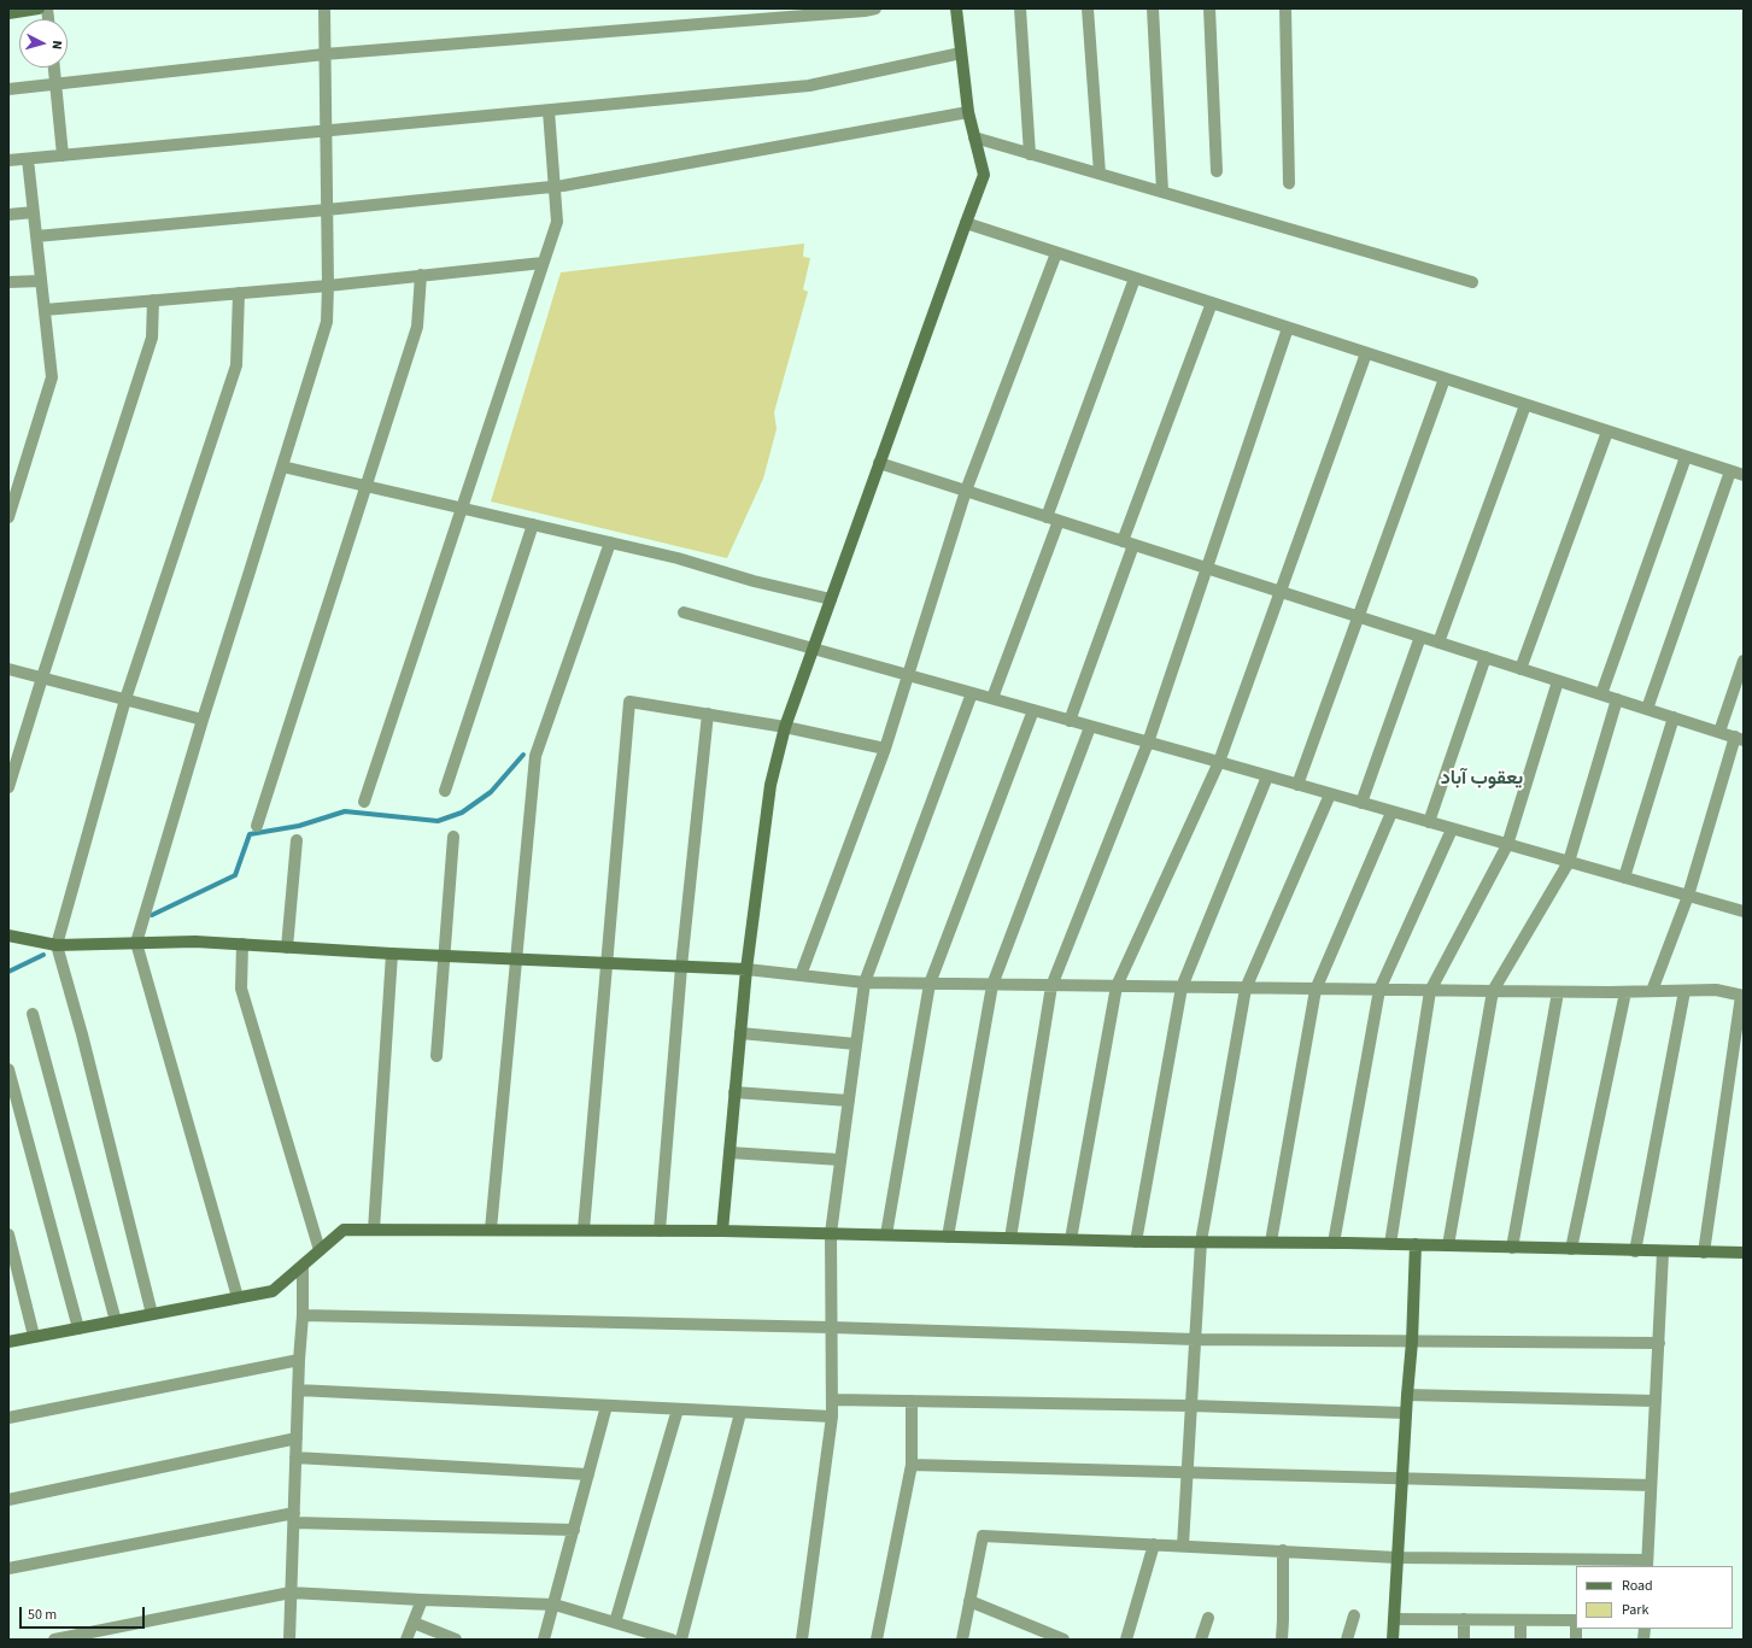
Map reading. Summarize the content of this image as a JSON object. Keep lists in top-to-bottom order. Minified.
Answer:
{"districts":["یعقوب آباد"],"legend":["Road","Park"],"scale_bar":"50 m","north":"right"}
